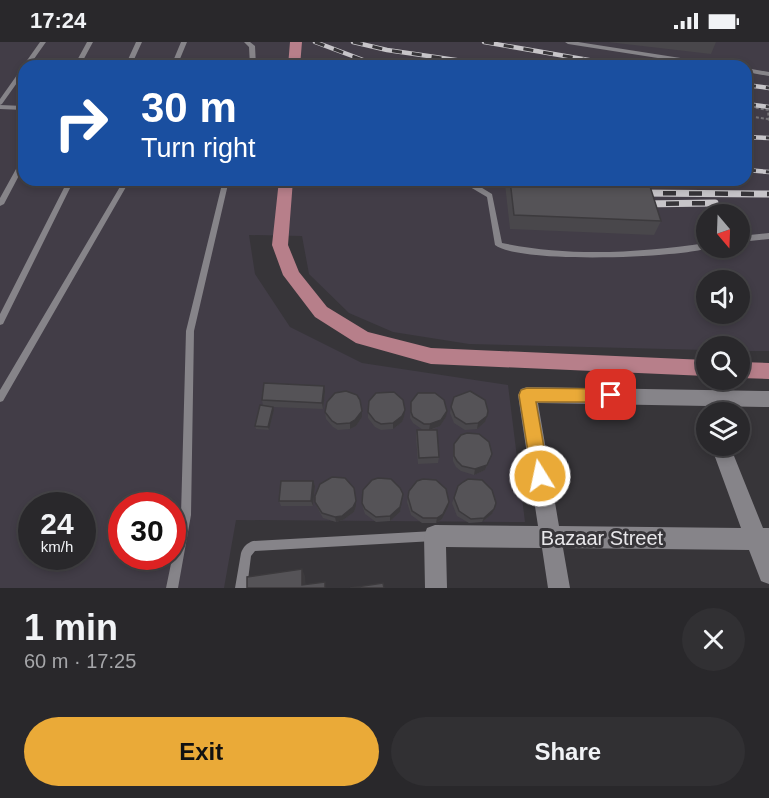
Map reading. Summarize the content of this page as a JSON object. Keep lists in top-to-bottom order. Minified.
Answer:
{"streets":{"street":["Bazaar Street"]},"north":"bottom","page":{"status":"17:24","turn":["30 m","Turn right"],"speed":"24 km/h","limit":"30","heading":["1 min","60 m · 17:25"],"buttons":["Exit","Share"]}}
